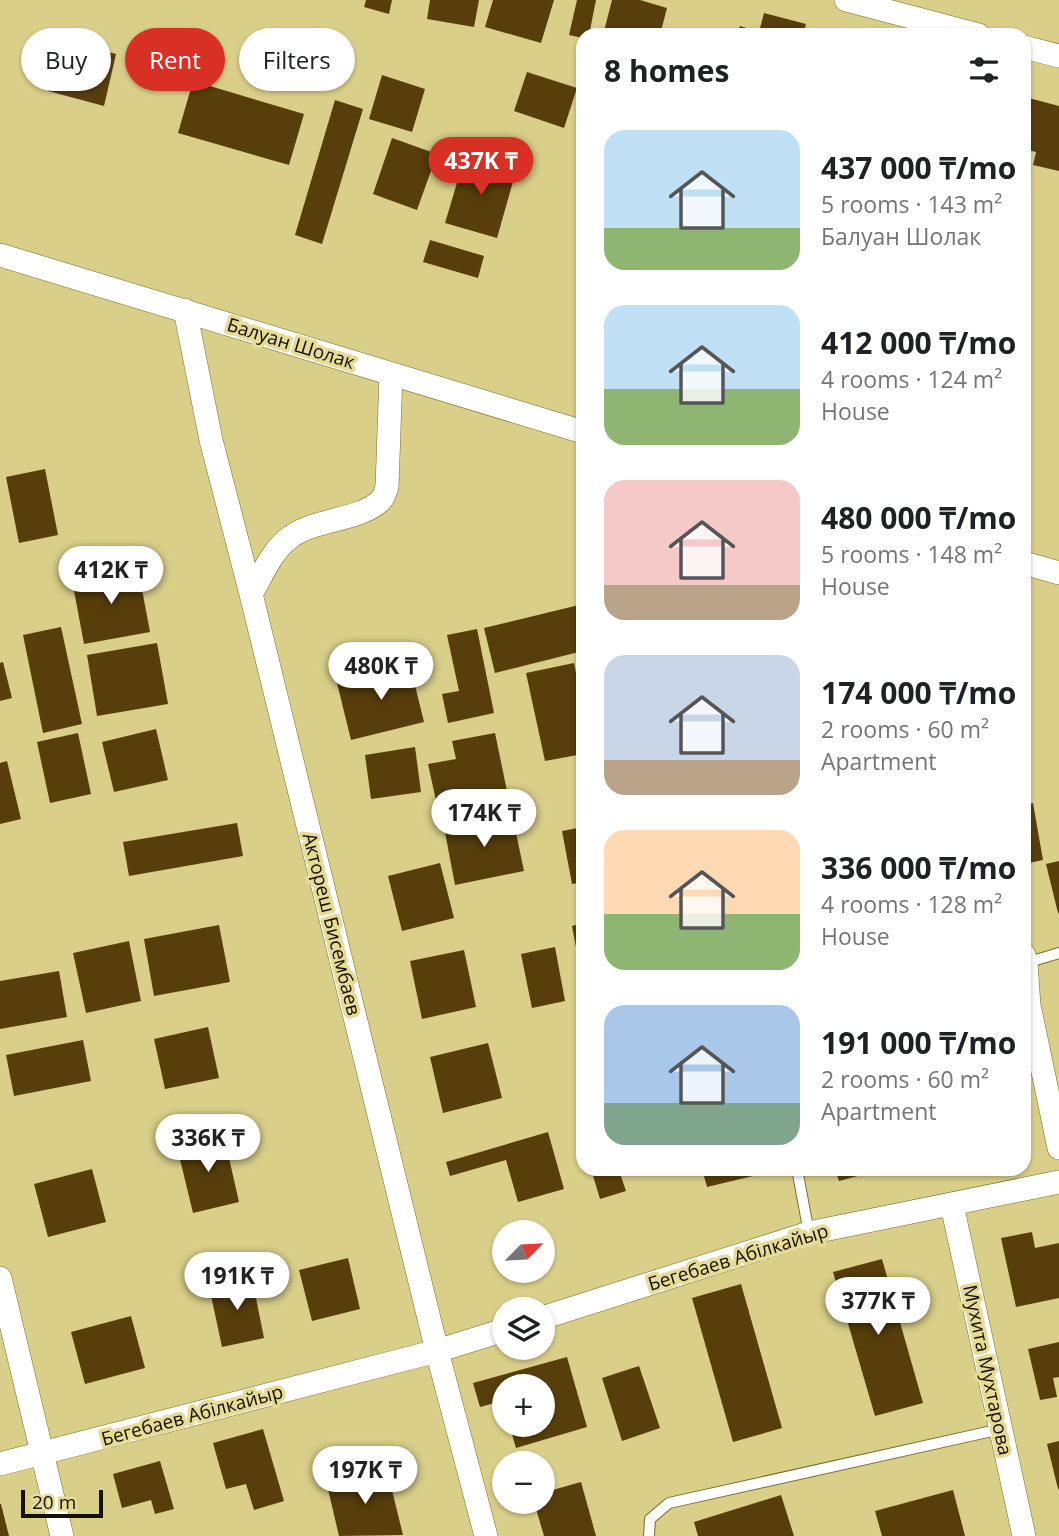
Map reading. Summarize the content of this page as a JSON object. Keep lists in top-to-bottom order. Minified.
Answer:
{"streets":{"street":["Балуан Шолак","Актореш Бисембаев","Бегебаев Абілкайыр","Мухита Мухтарова"]},"crossings":[["Балуан Шолак","Актореш Бисембаев"],["Актореш Бисембаев","Бегебаев Абілкайыр"],["Бегебаев Абілкайыр","Мухита Мухтарова"]],"scale_bar":"20 m","north":"top right","page":{"chip":["Buy","Rent","Filters"],"heading":"8 homes","list":[{"name":"437 000 ₸/mo","note":"5 rooms · 143 m² · Балуан Шолак"},{"name":"412 000 ₸/mo","note":"4 rooms · 124 m² · House"},{"name":"480 000 ₸/mo","note":"5 rooms · 148 m² · House"},{"name":"174 000 ₸/mo","note":"2 rooms · 60 m² · Apartment"},{"name":"336 000 ₸/mo","note":"4 rooms · 128 m² · House"},{"name":"191 000 ₸/mo","note":"2 rooms · 60 m² · Apartment"}],"price":["437K ₸","412K ₸","480K ₸","174K ₸","336K ₸","191K ₸","377K ₸","197K ₸"],"map_buttons":["+","−"],"scale":"20 m"}}
